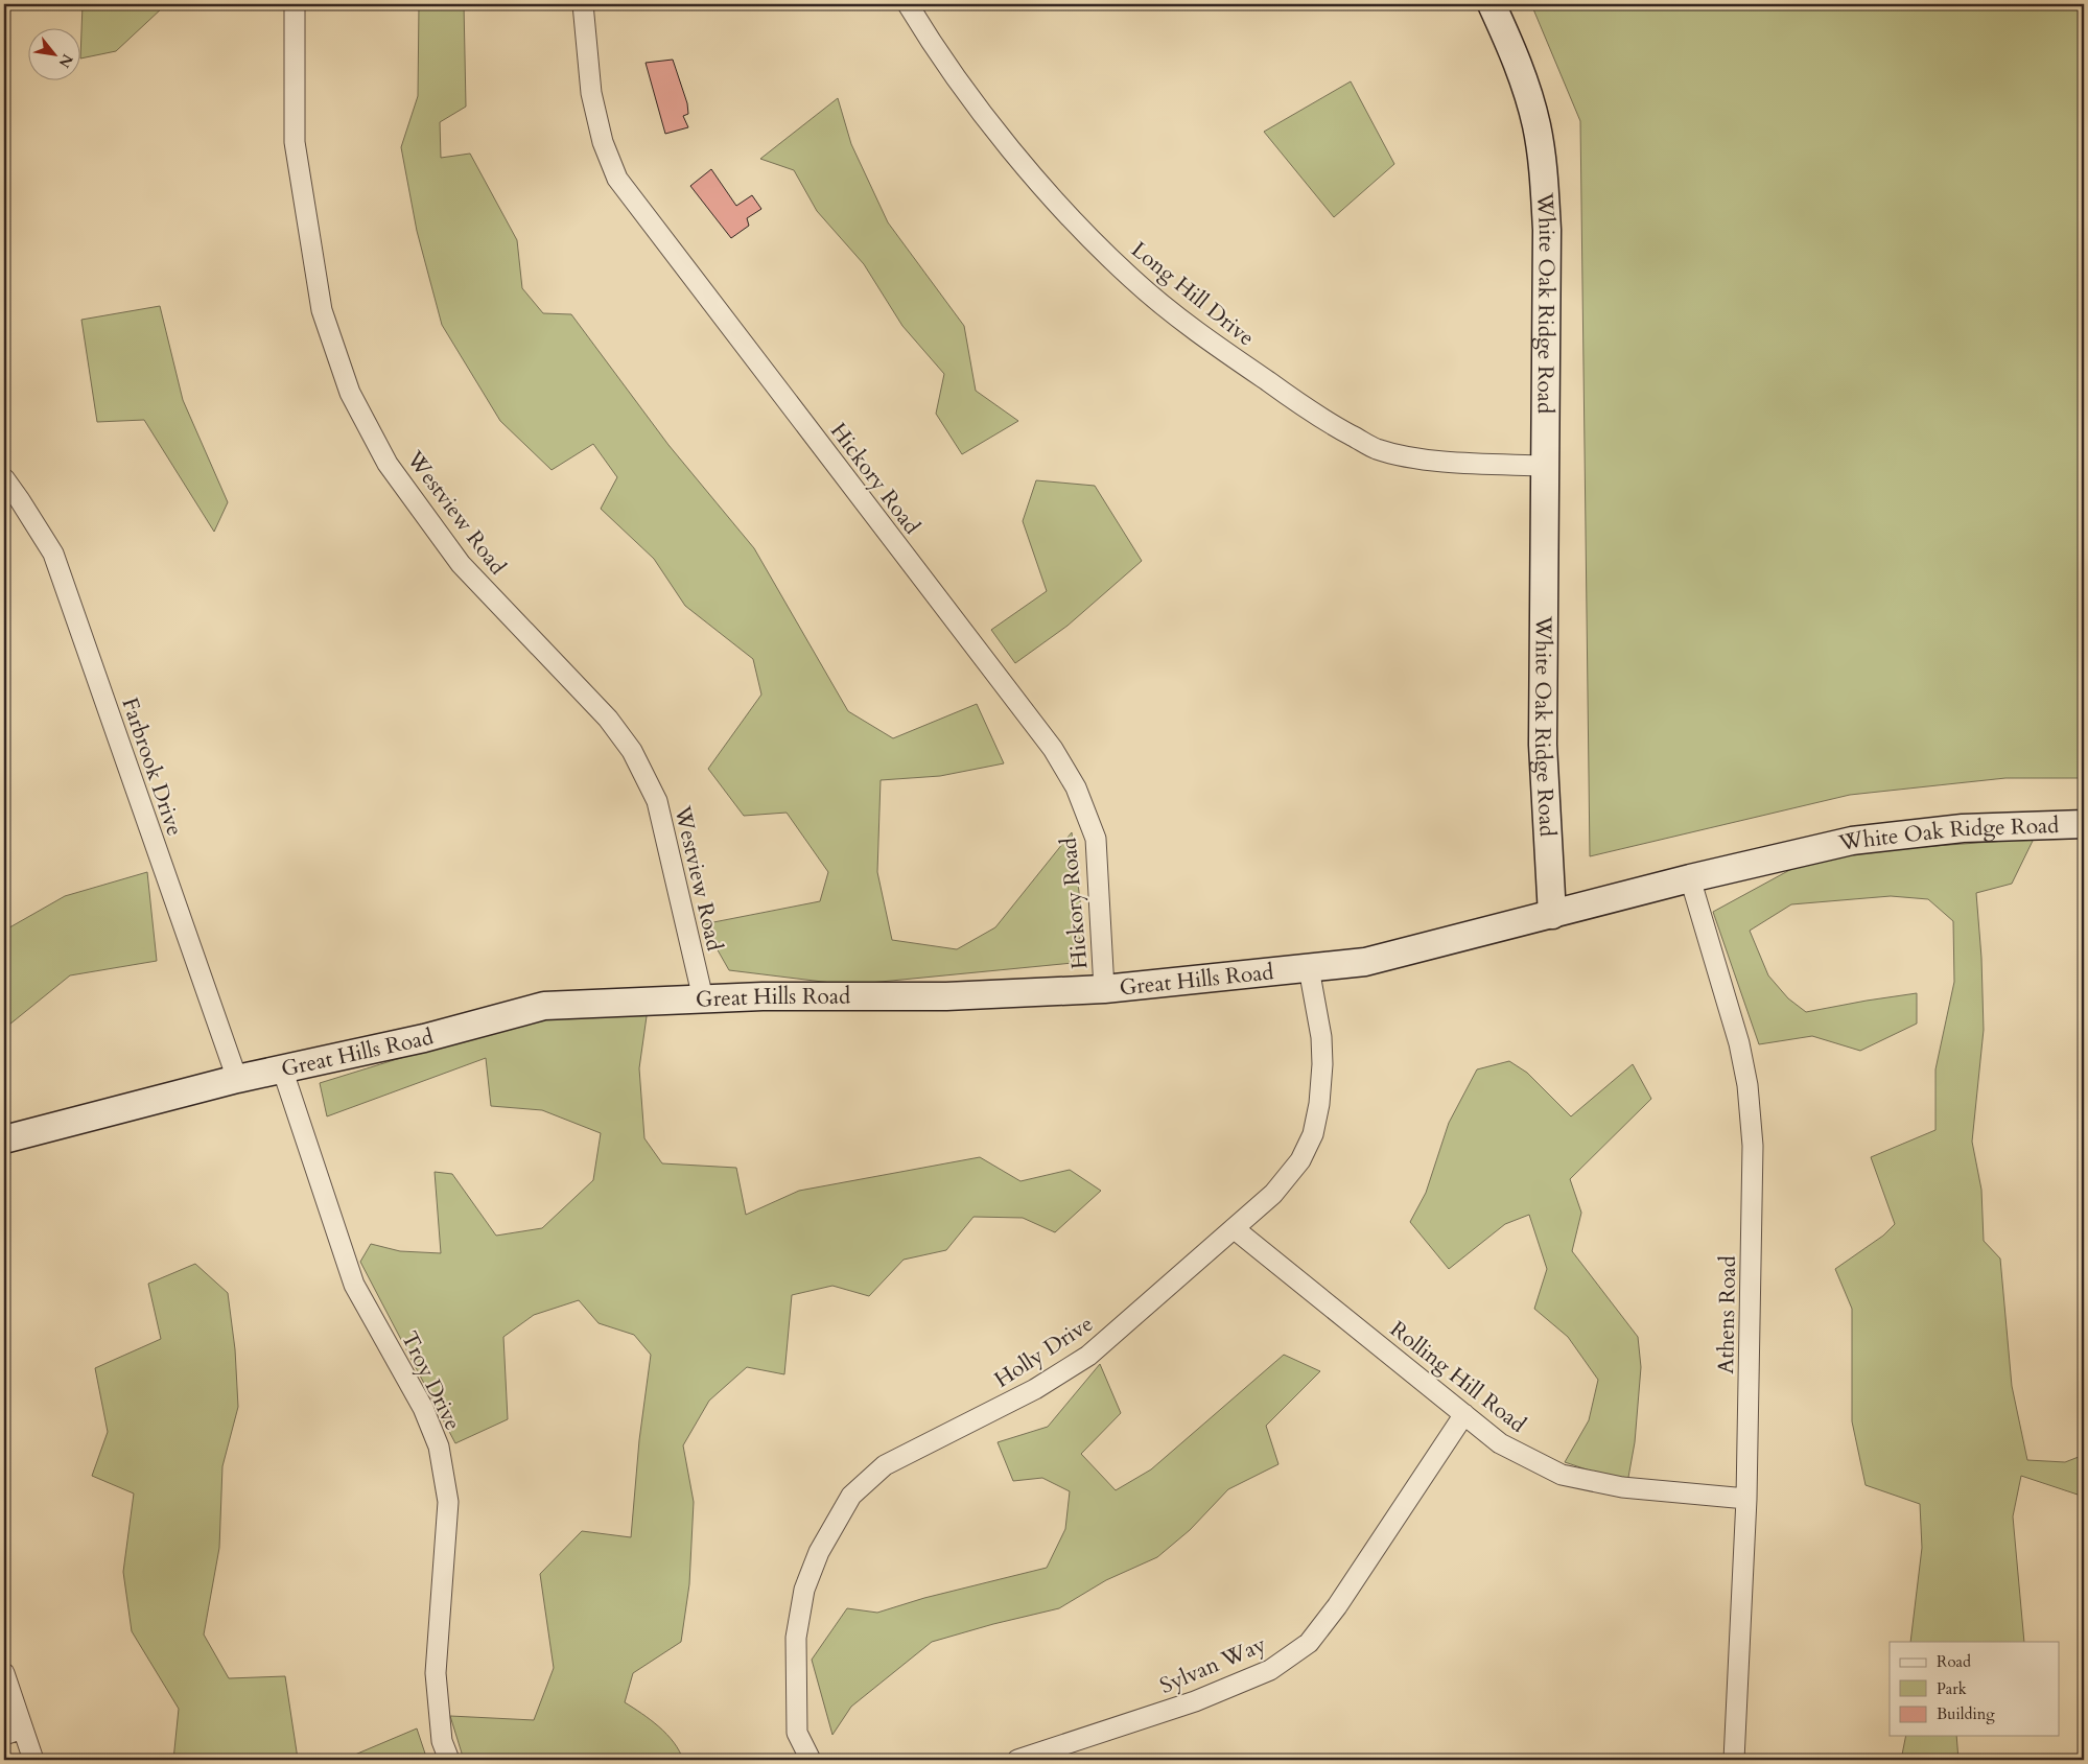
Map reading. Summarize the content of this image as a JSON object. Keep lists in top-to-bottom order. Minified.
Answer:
{"streets":{"street":["Long Hill Drive","White Oak Ridge Road","Hickory Road","Westview Road","Farbrook Drive","Great Hills Road","Athens Road","Holly Drive","Rolling Hill Road","Troy Drive","Sylvan Way"]},"crossings":[["Long Hill Drive","White Oak Ridge Road"],["White Oak Ridge Road","Great Hills Road"],["White Oak Ridge Road","Athens Road"],["Hickory Road","Great Hills Road"],["Westview Road","Great Hills Road"],["Farbrook Drive","Great Hills Road"],["Great Hills Road","Holly Drive"],["Great Hills Road","Troy Drive"],["Athens Road","Rolling Hill Road"],["Holly Drive","Rolling Hill Road"],["Rolling Hill Road","Sylvan Way"]],"legend":["Road","Park","Building"],"north":"bottom right"}
